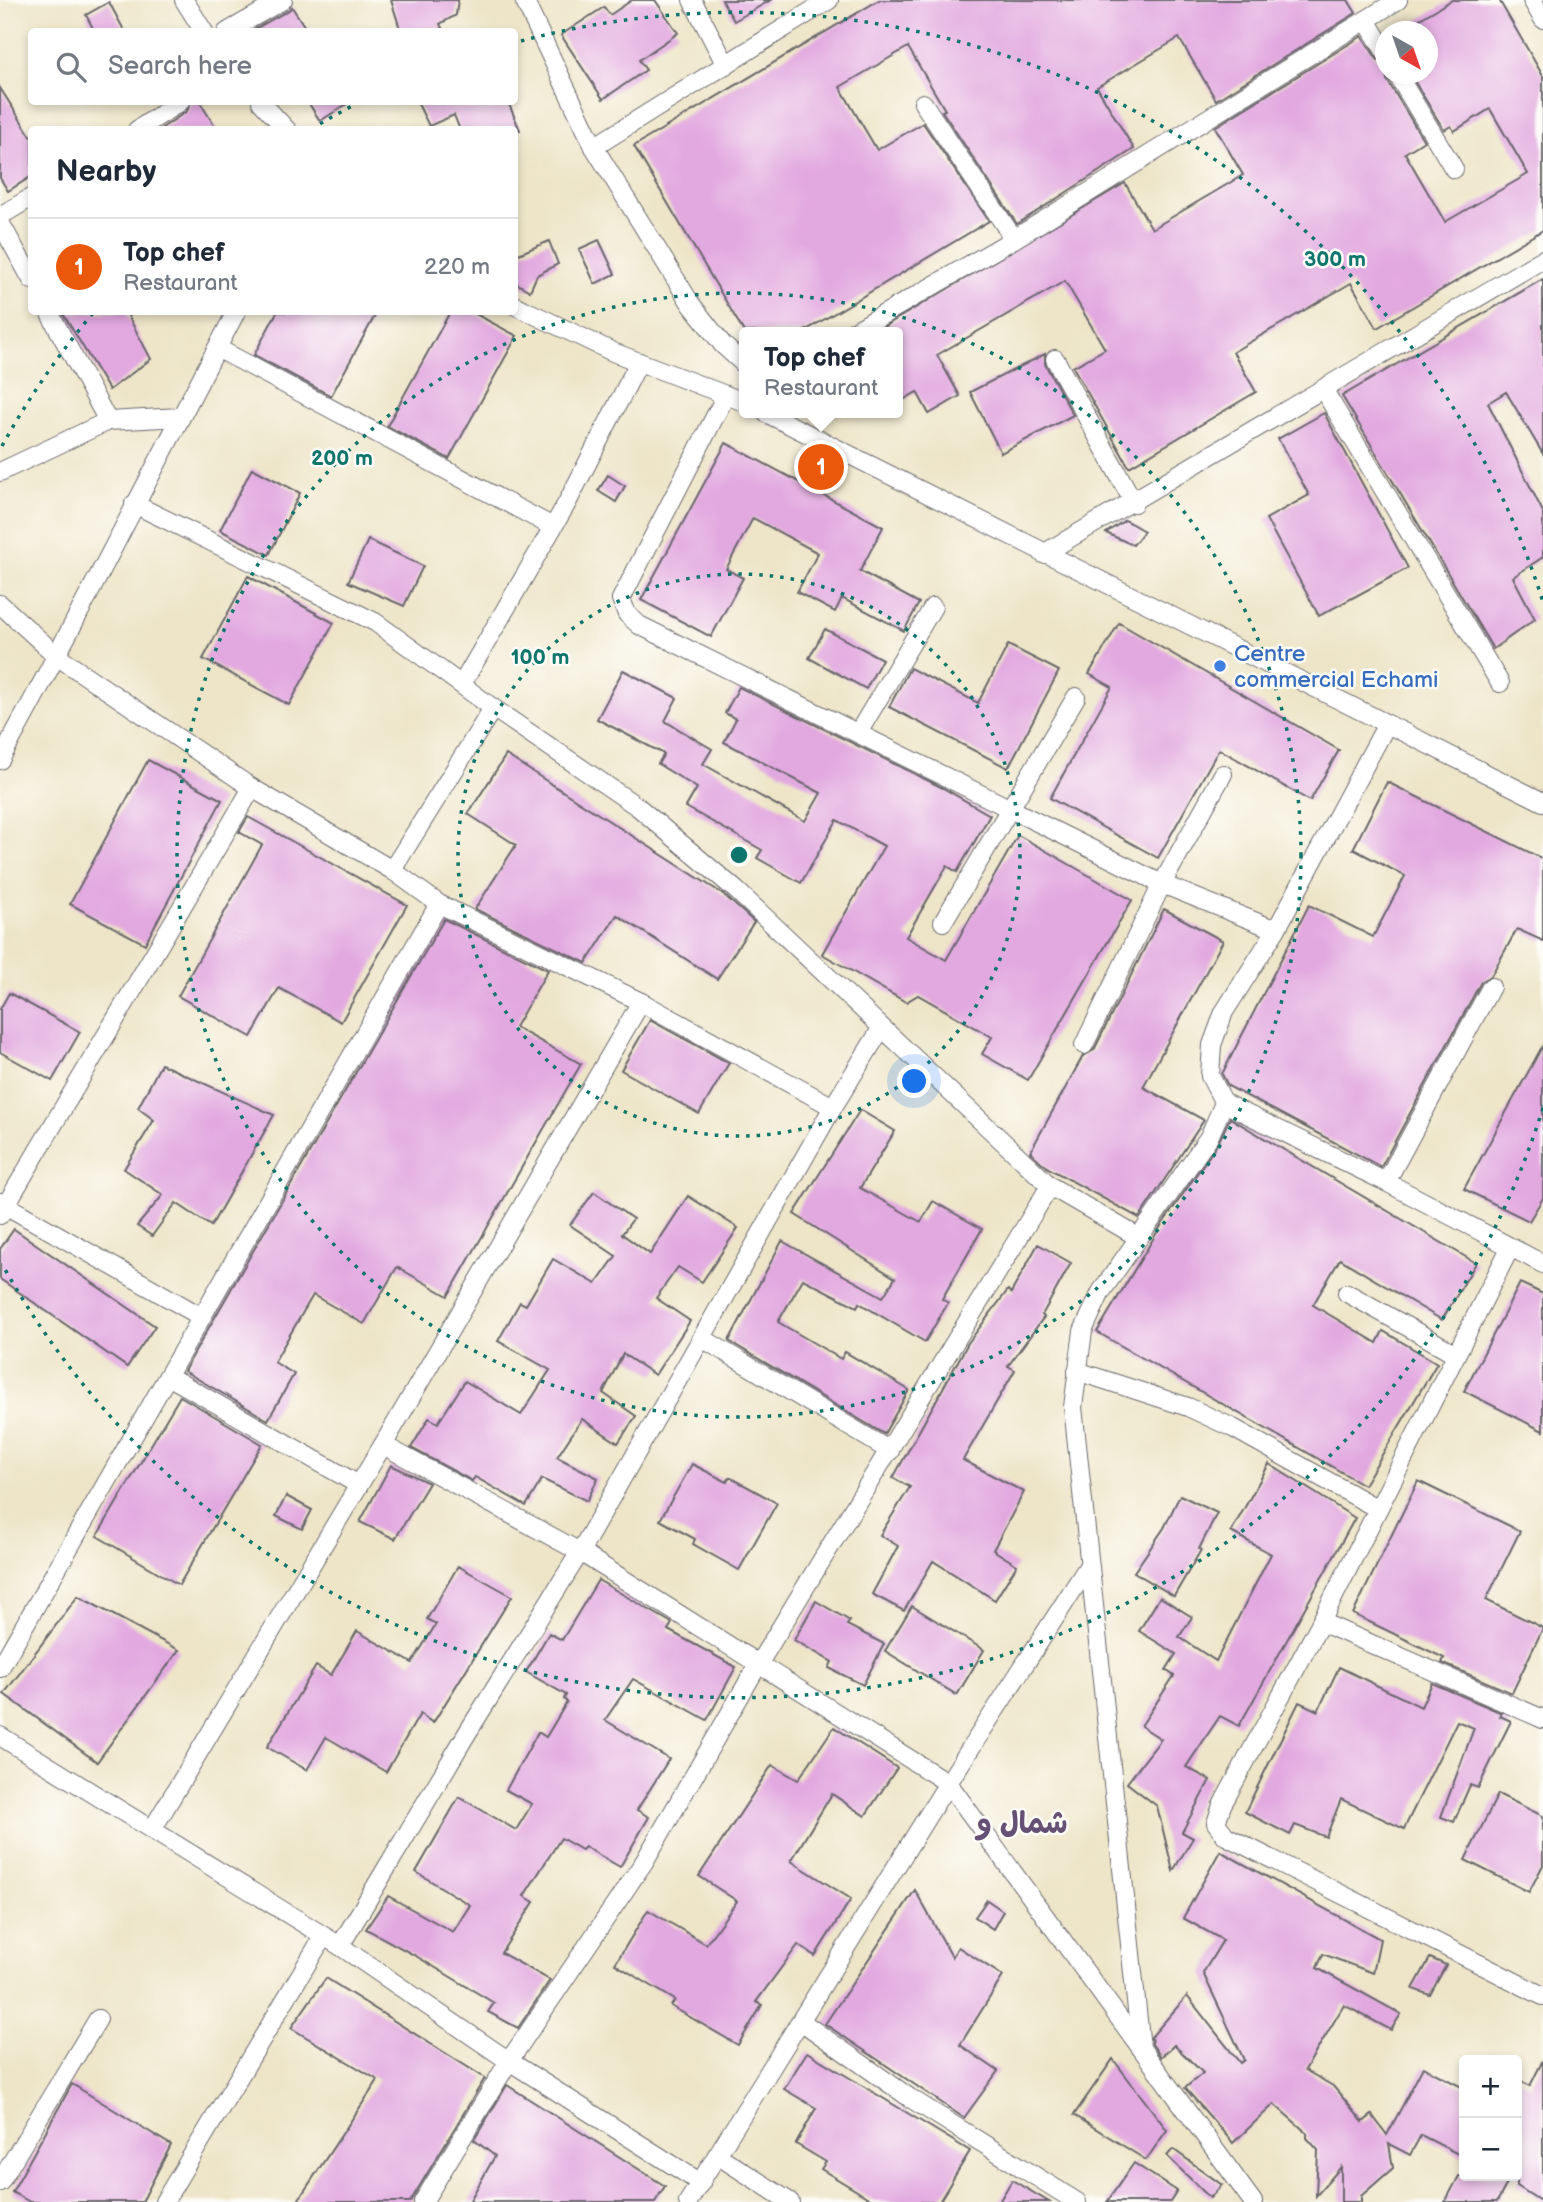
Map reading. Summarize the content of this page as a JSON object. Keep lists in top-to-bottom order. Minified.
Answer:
{"districts":["شمال و"],"places":["Centre commercial Echami"],"north":"bottom right","page":{"search":"Search here","heading":"Nearby","list":[{"mark":"1","name":"Top chef","note":"Restaurant","value":"220 m"}],"popup":["Top chef","Restaurant"],"pins":"1","map_buttons":["+","−"]},"rings":["300 m","200 m","100 m"]}
